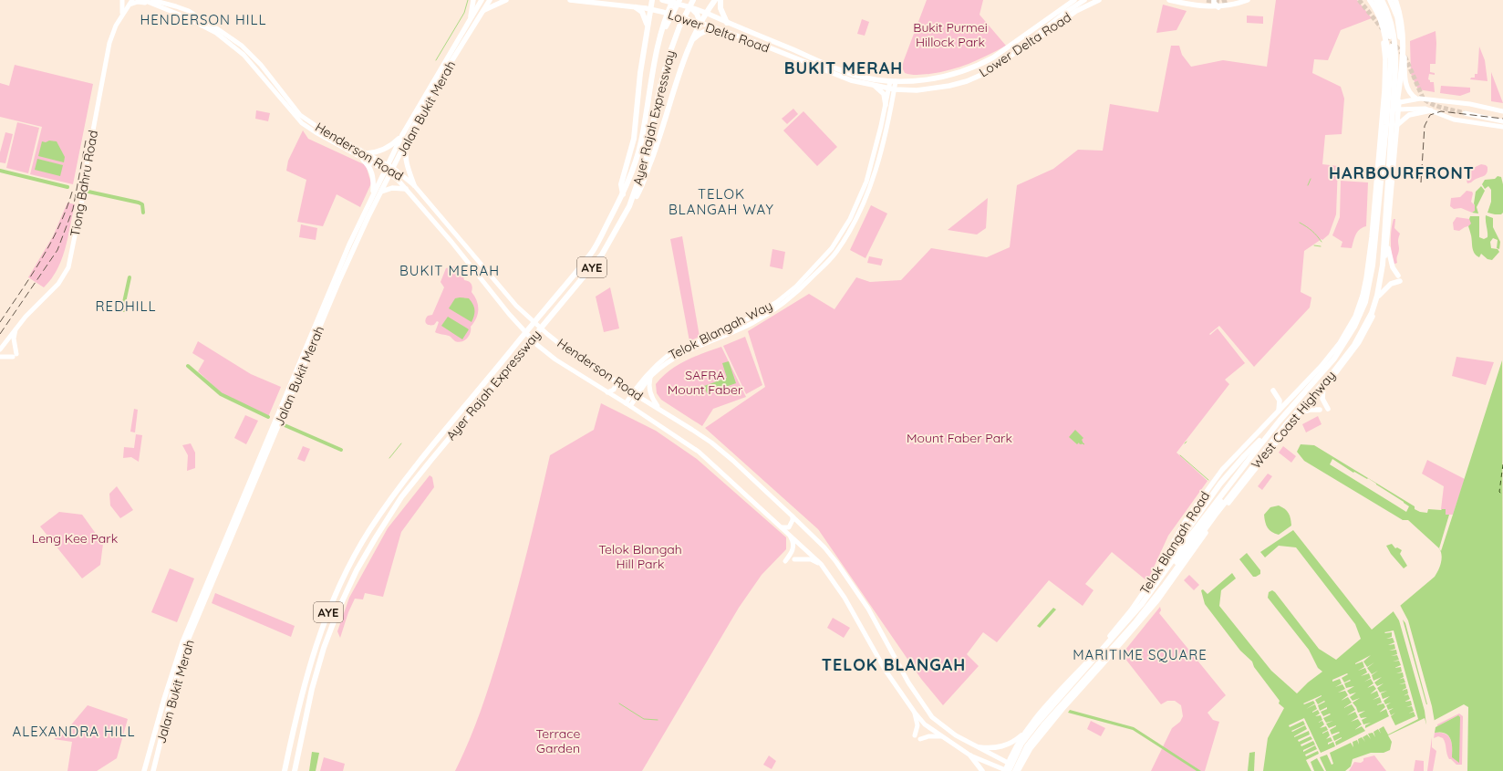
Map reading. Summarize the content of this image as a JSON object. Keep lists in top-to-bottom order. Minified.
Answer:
{"streets":{"highway":["Ayer Rajah Expressway","AYE","West Coast Highway"],"main road":["Lower Delta Road","Jalan Bukit Merah","Henderson Road","Tiong Bahru Road","Telok Blangah Way","Telok Blangah Road"]},"crossings":[["Lower Delta Road","Telok Blangah Way"],["Jalan Bukit Merah","Henderson Road"],["Henderson Road","Telok Blangah Way"],["Henderson Road","West Coast Highway"],["Henderson Road","Telok Blangah Road"],["West Coast Highway","Telok Blangah Road"]],"districts":["HENDERSON HILL","BUKIT MERAH","HARBOURFRONT","TELOK BLANGAH WAY","BUKIT MERAH","REDHILL","MARITIME SQUARE","TELOK BLANGAH","ALEXANDRA HILL"],"parks":["Bukit Purmei Hillock Park","SAFRA Mount Faber","Mount Faber Park","Leng Kee Park","Telok Blangah Hill Park","Terrace Garden"]}
